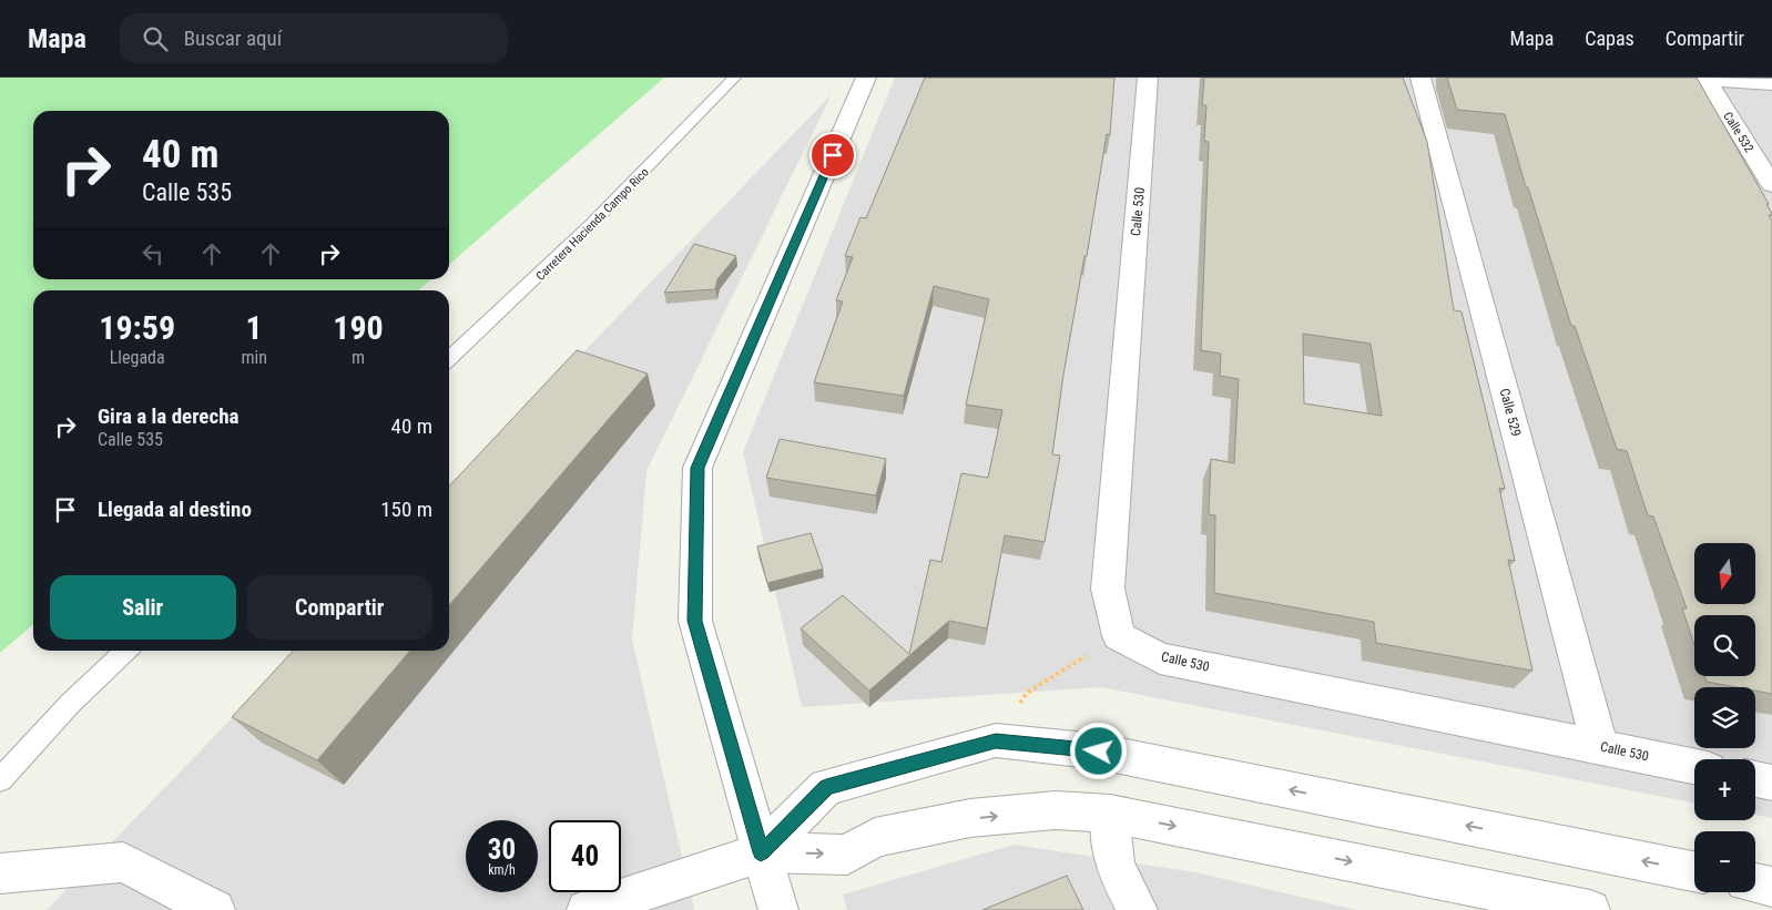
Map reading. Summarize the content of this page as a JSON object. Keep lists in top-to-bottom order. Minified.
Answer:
{"streets":{"street":["Calle 532","Calle 530","Calle 529"],"lane":["Carretera Hacienda Campo Rico"]},"crossings":[["Calle 530","Calle 529"]],"north":"bottom","page":{"header":"Mapa","search":"Buscar aquí","nav":["Mapa","Capas","Compartir"],"turn":["40 m","Calle 535"],"eta":["19:59","Llegada","1","min","190","m"],"list":[{"name":"Gira a la derecha","note":"Calle 535","value":"40 m"},{"name":"Llegada al destino","value":"150 m"}],"map_buttons":["+","−"],"buttons":["Salir","Compartir"],"speed":"30 km/h","limit":"40"}}
